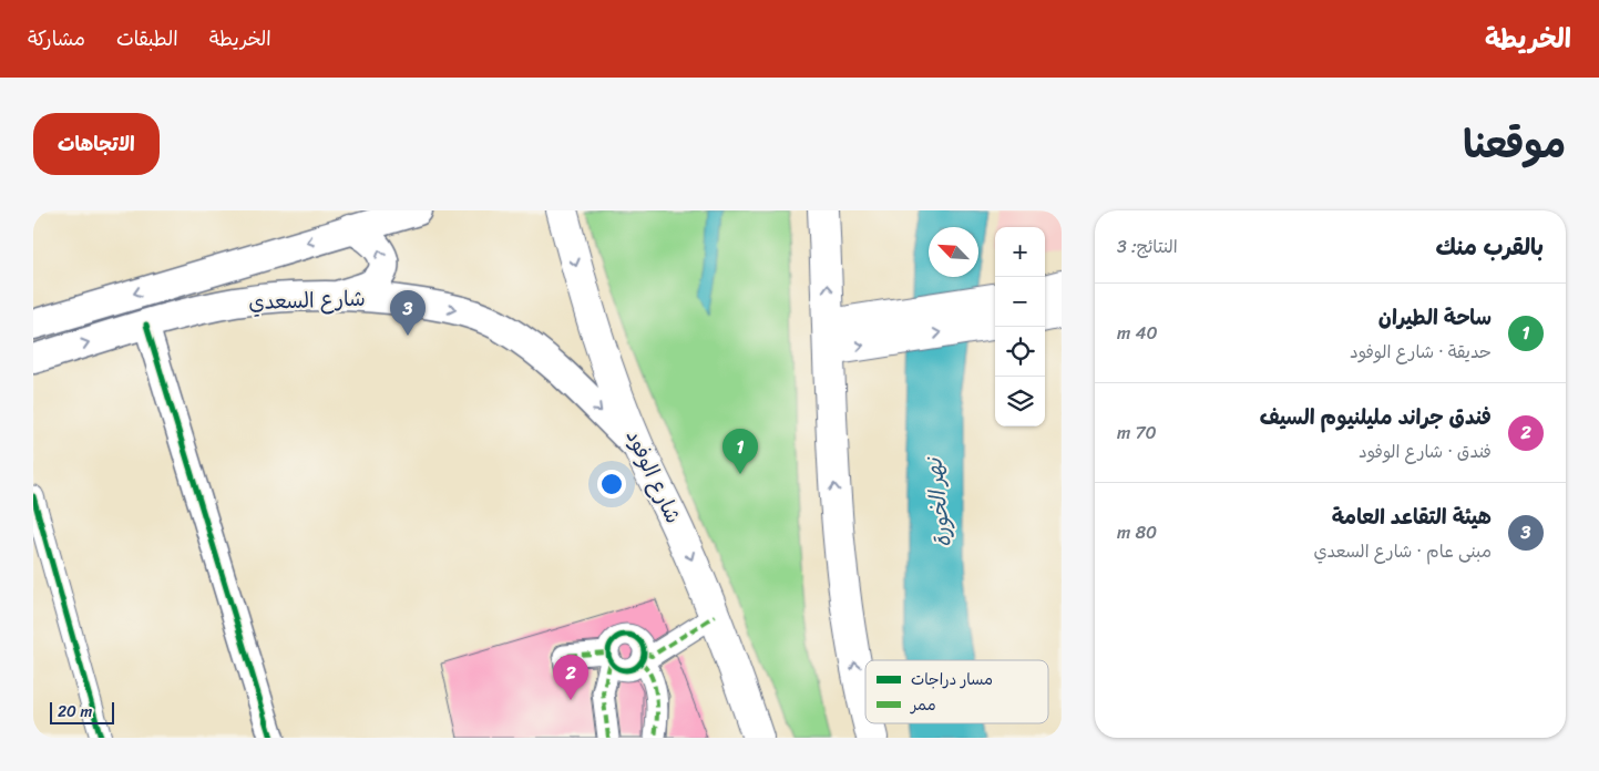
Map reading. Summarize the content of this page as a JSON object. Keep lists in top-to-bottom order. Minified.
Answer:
{"streets":{"main road":["شارع السعدي","شارع الوفود"]},"crossings":[["شارع السعدي","شارع الوفود"]],"water":["نهر الخورة"],"legend":["مسار دراجات","ممر"],"scale_bar":"20 m","north":"top left","page":{"header":"الخريطة","nav":["الخريطة","الطبقات","مشاركة"],"title":"موقعنا","buttons":"الاتجاهات","heading":["بالقرب منك","النتائج: 3"],"map_buttons":["+","−"],"list":[{"mark":"1","name":"ساحة الطيران","note":"حديقة · شارع الوفود","value":"40 m"},{"mark":"2","name":"فندق جراند مليلنيوم السيف","note":"فندق · شارع الوفود","value":"70 m"},{"mark":"3","name":"هيئة التقاعد العامة","note":"مبنى عام · شارع السعدي","value":"80 m"}],"pins":["3","1","2"],"scale":"20 m"}}
